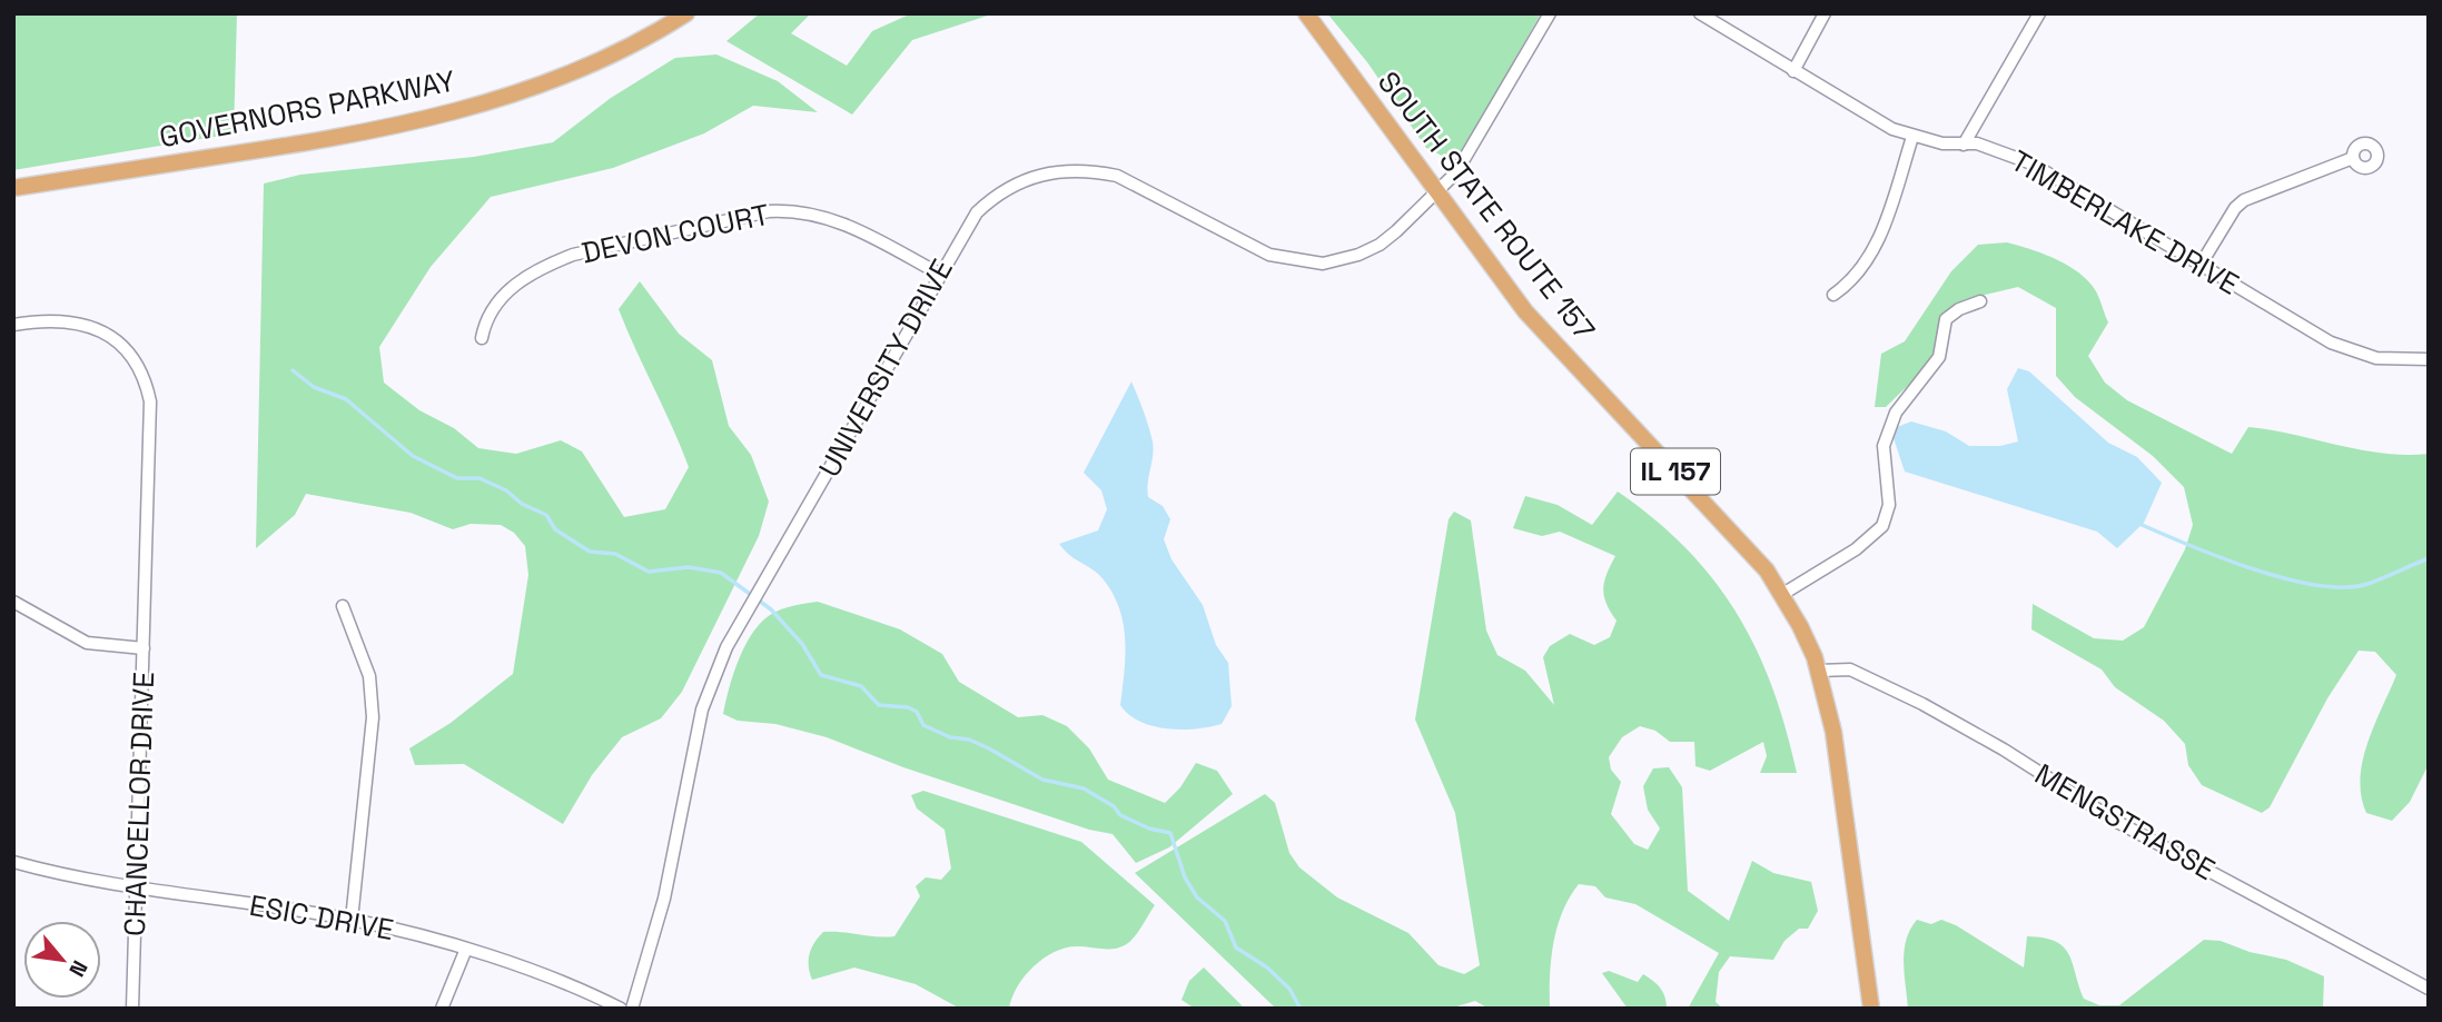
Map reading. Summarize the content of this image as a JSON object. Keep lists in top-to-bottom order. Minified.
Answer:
{"streets":{"main road":["GOVERNORS PARKWAY","SOUTH STATE ROUTE 157","IL 157"],"street":["TIMBERLAKE DRIVE","DEVON COURT","UNIVERSITY DRIVE","CHANCELLOR DRIVE","MENGSTRASSE","ESIC DRIVE"]},"crossings":[["SOUTH STATE ROUTE 157","UNIVERSITY DRIVE"],["SOUTH STATE ROUTE 157","MENGSTRASSE"],["DEVON COURT","UNIVERSITY DRIVE"],["CHANCELLOR DRIVE","ESIC DRIVE"]],"north":"bottom right"}
